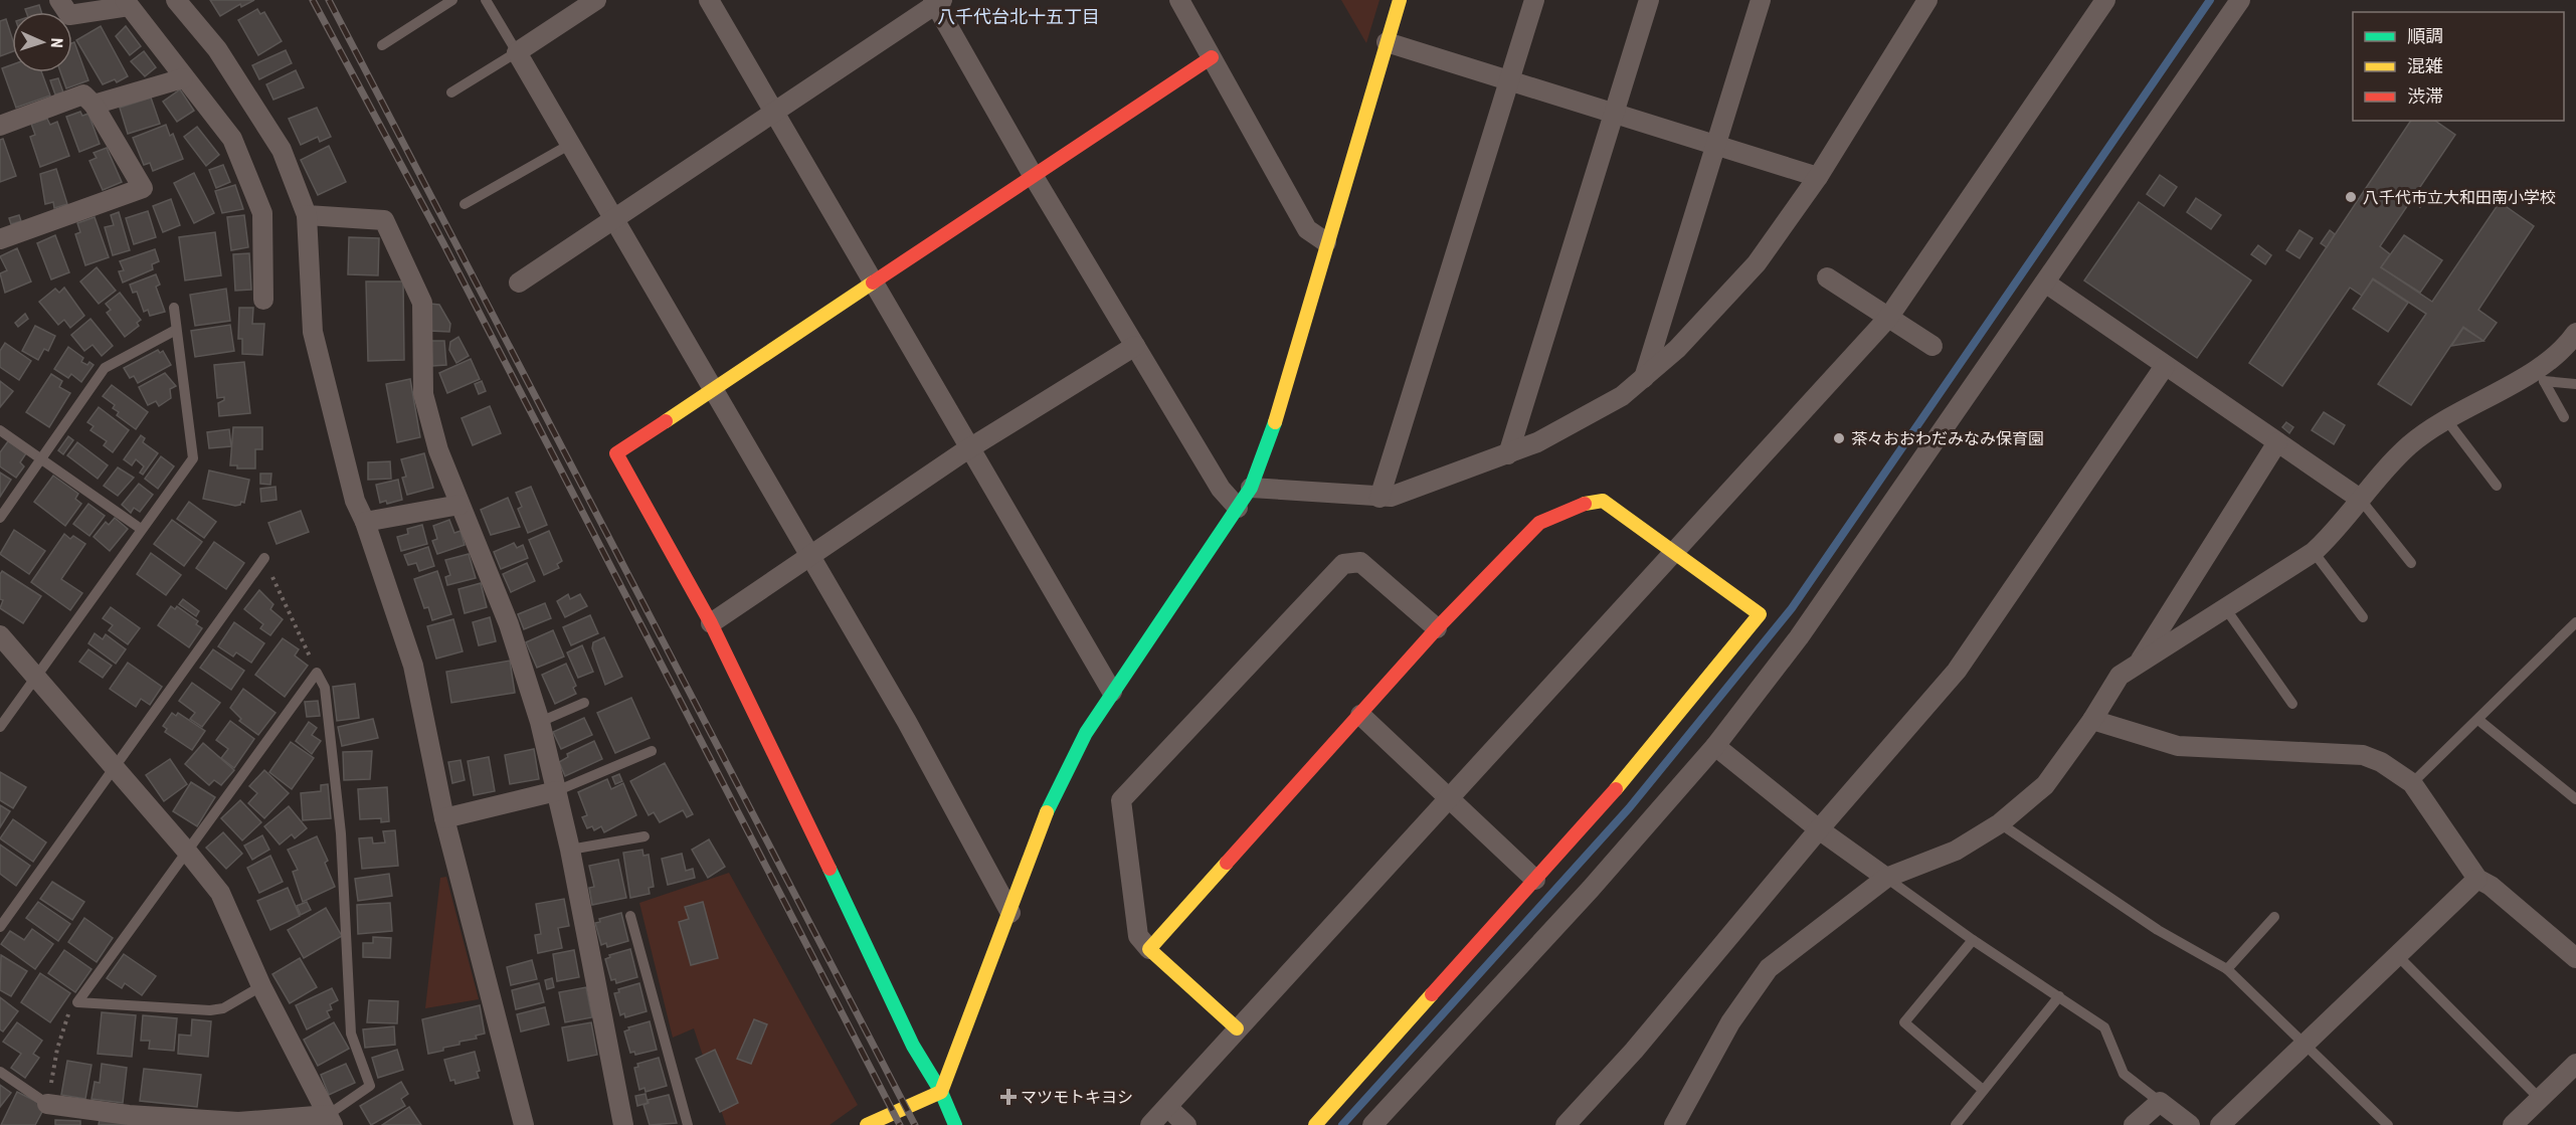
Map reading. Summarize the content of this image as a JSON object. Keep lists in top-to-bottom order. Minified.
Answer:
{"districts":["八千代台北十五丁目"],"places":{"other":["八千代市立大和田南小学校","茶々おおわだみなみ保育園"],"health":["マツモトキヨシ"]},"legend":["順調","混雑","渋滞"],"north":"right"}
